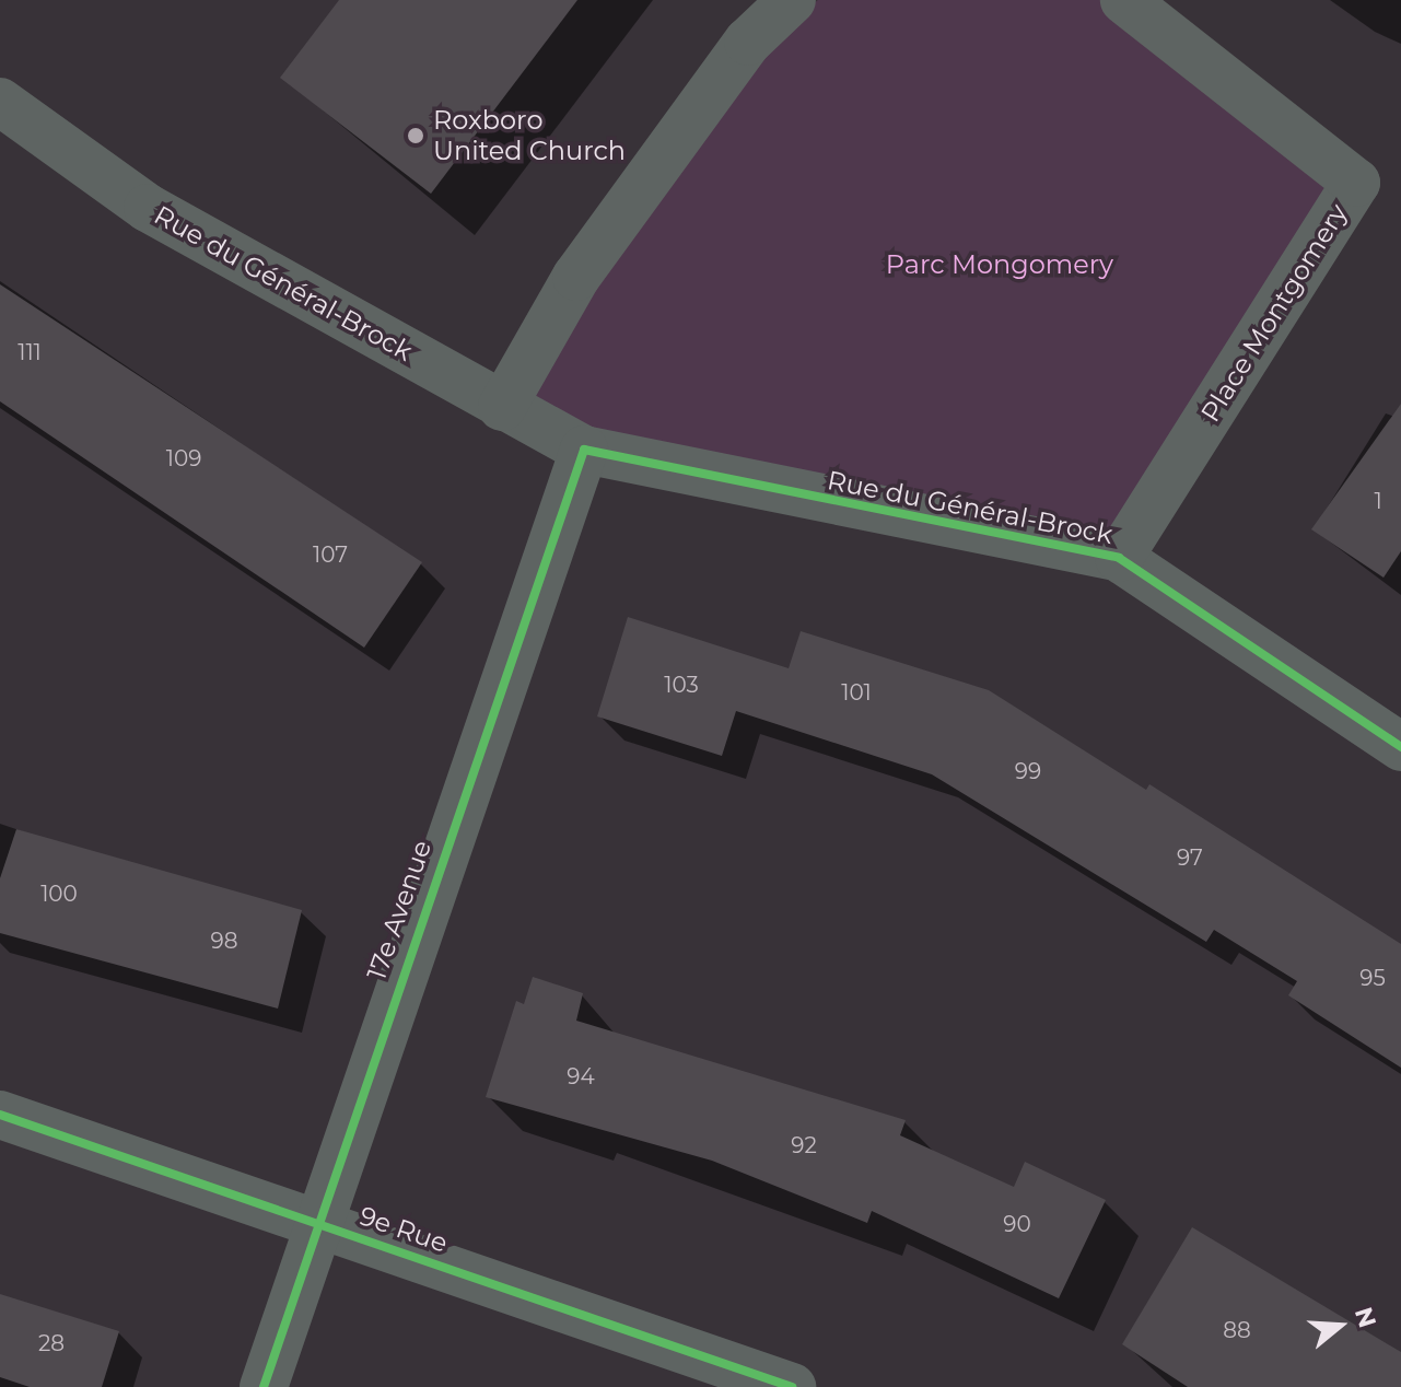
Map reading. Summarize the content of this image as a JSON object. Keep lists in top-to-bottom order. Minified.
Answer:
{"streets":{"street":["Rue du Général-Brock","Place Montgomery","17e Avenue","9e Rue"]},"crossings":[["Rue du Général-Brock","Place Montgomery"],["Rue du Général-Brock","17e Avenue"],["17e Avenue","9e Rue"]],"parks":["Parc Mongomery"],"places":["Roxboro United Church"],"house_numbers":["111","109","1","107","103","101","99","97","100","98","95","94","92","90","88","28"],"north":"right"}
